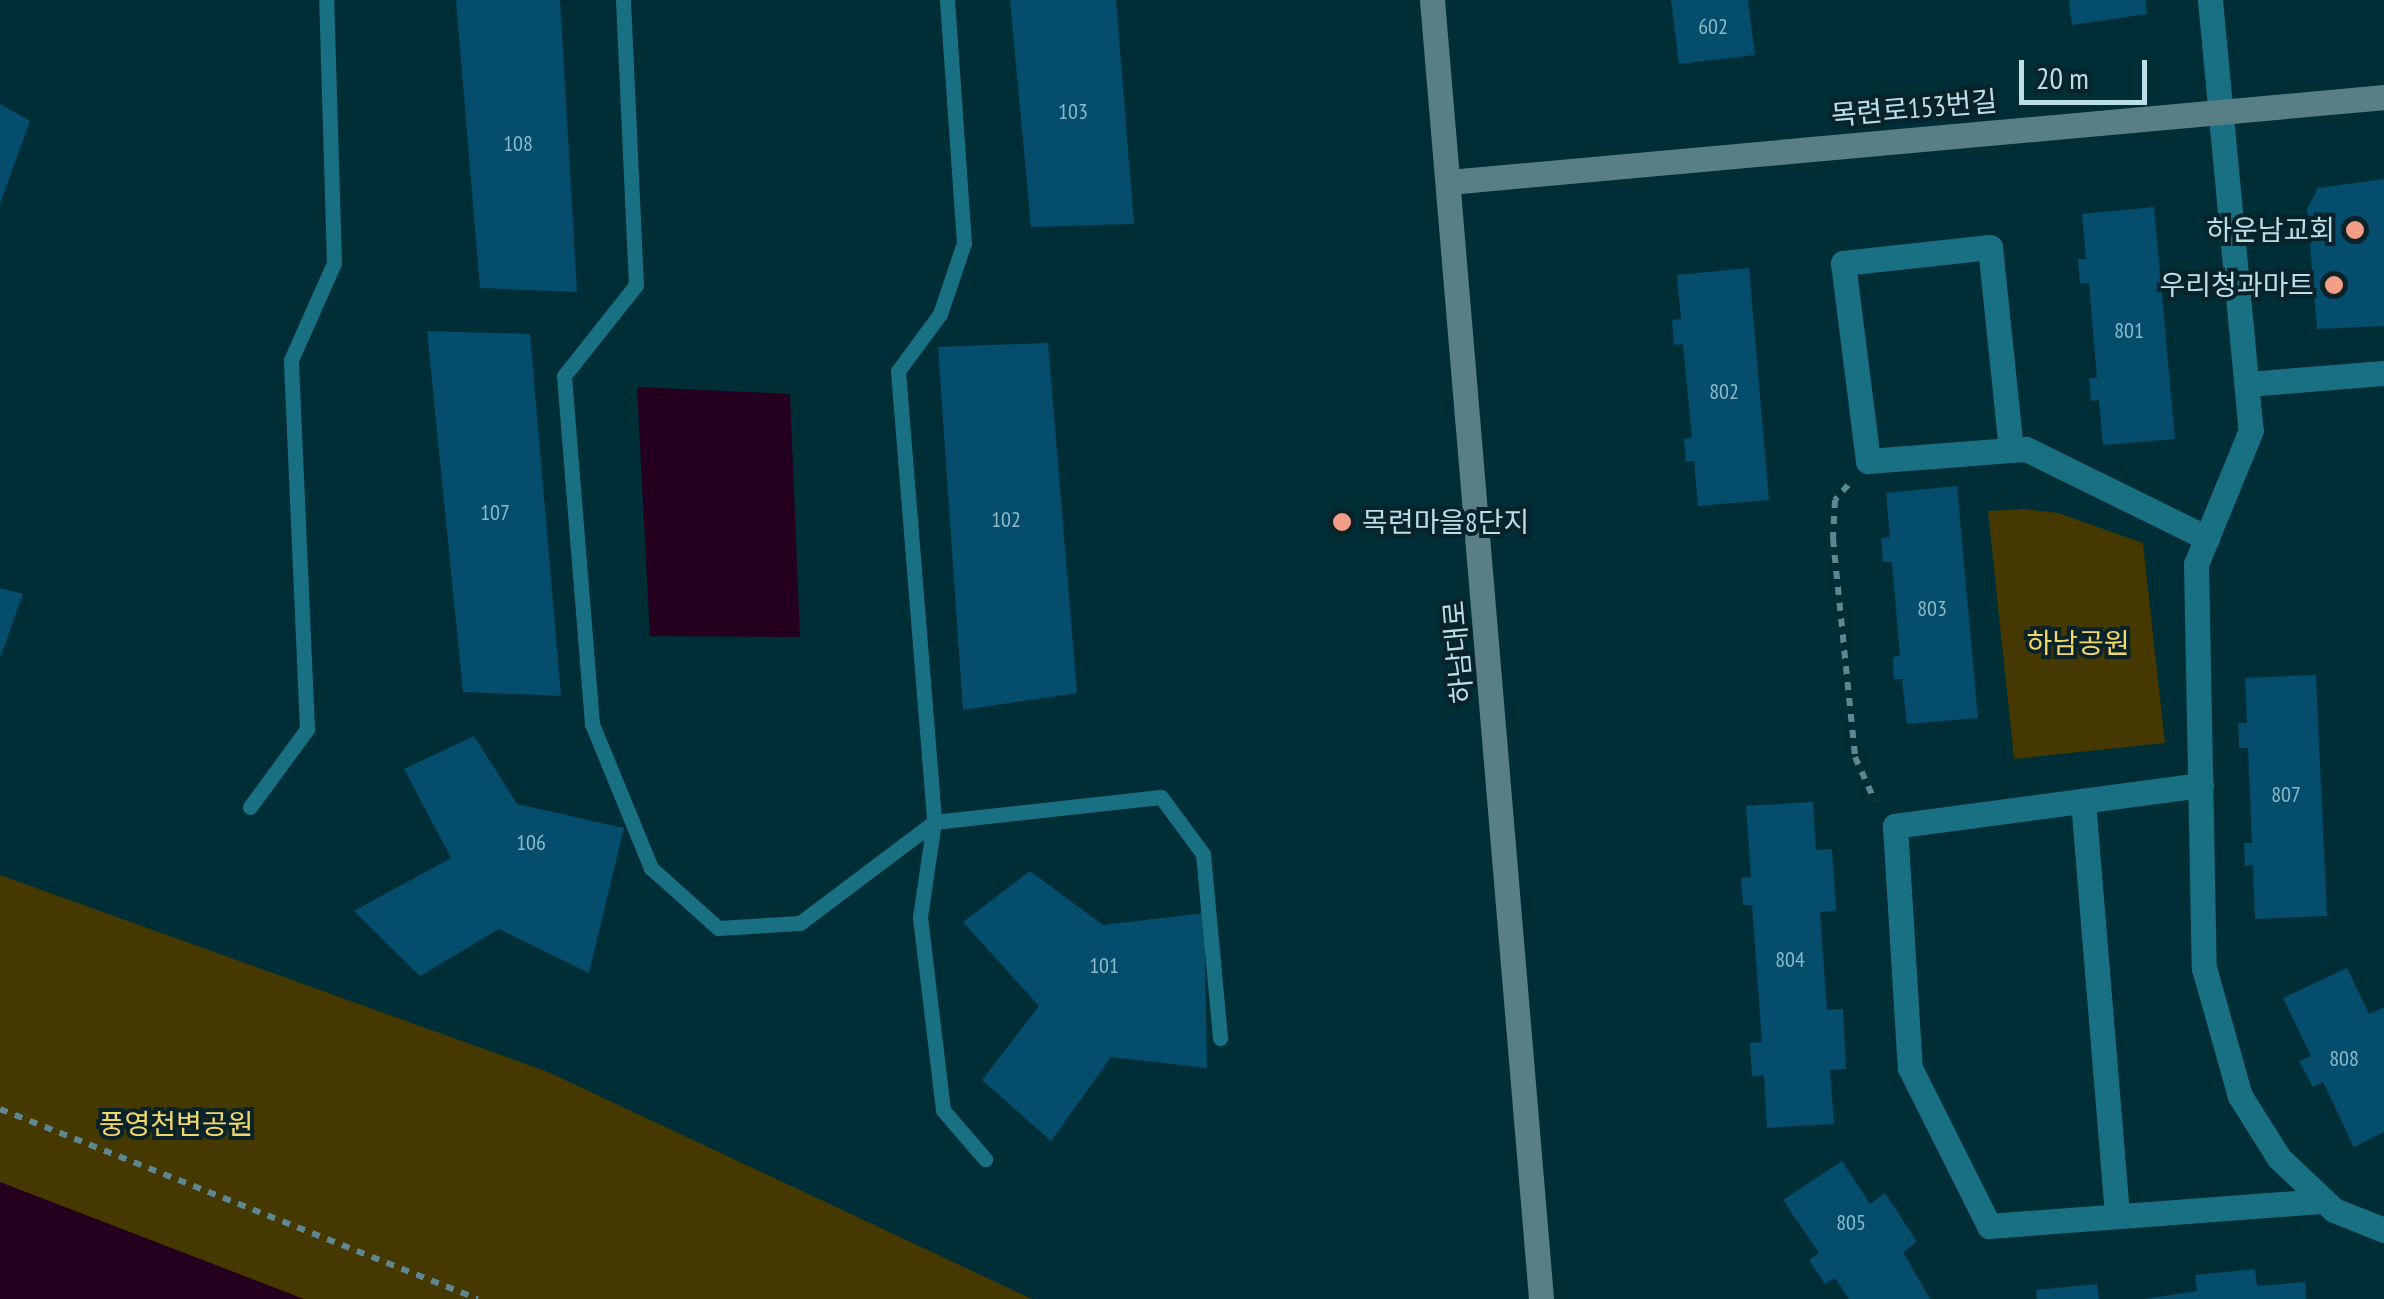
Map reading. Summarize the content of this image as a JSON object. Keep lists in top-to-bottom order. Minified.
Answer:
{"streets":{"main road":["목련로153번길","하남대로"]},"crossings":[["목련로153번길","하남대로"]],"parks":["하남공원","풍영천변공원"],"places":["하운남교회","우리청과마트","목련마을8단지"],"house_numbers":["602","103","108","801","802","107","102","803","807","106","804","101","808","805"],"scale_bar":"20 m"}
